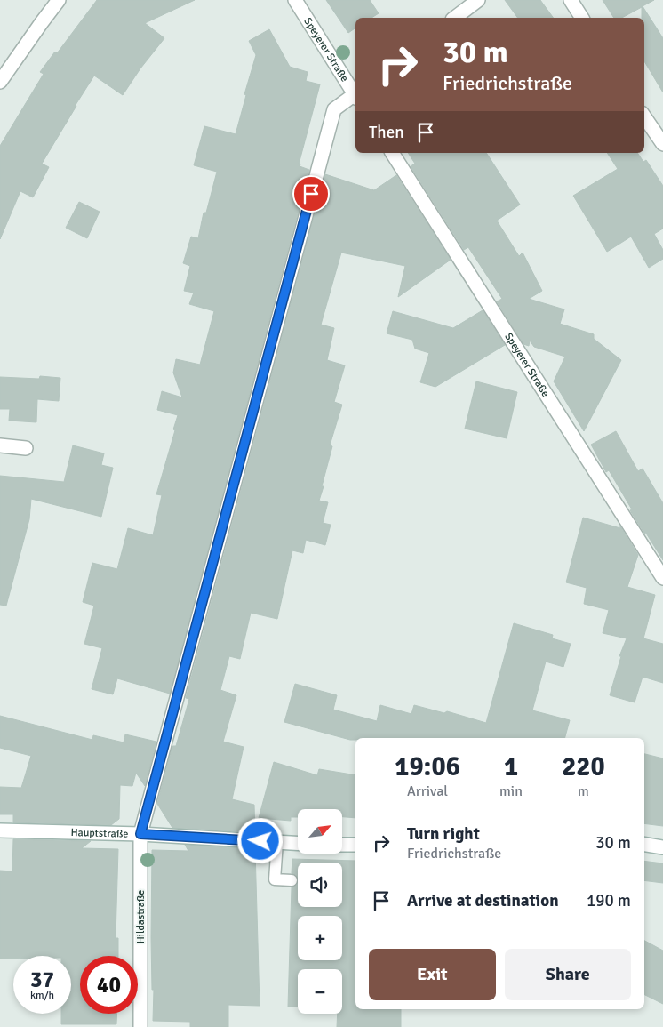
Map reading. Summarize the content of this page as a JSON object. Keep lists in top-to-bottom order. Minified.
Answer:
{"streets":{"street":["Speyerer Straße","Hauptstraße","Hildastraße"]},"crossings":[["Hauptstraße","Hildastraße"]],"north":"top right","page":{"turn":["30 m","Friedrichstraße"],"then":"Then","eta":["19:06","Arrival","1","min","220","m"],"map_buttons":["+","−"],"list":[{"name":"Turn right","note":"Friedrichstraße","value":"30 m"},{"name":"Arrive at destination","value":"190 m"}],"buttons":["Exit","Share"],"speed":"37 km/h","limit":"40"}}
